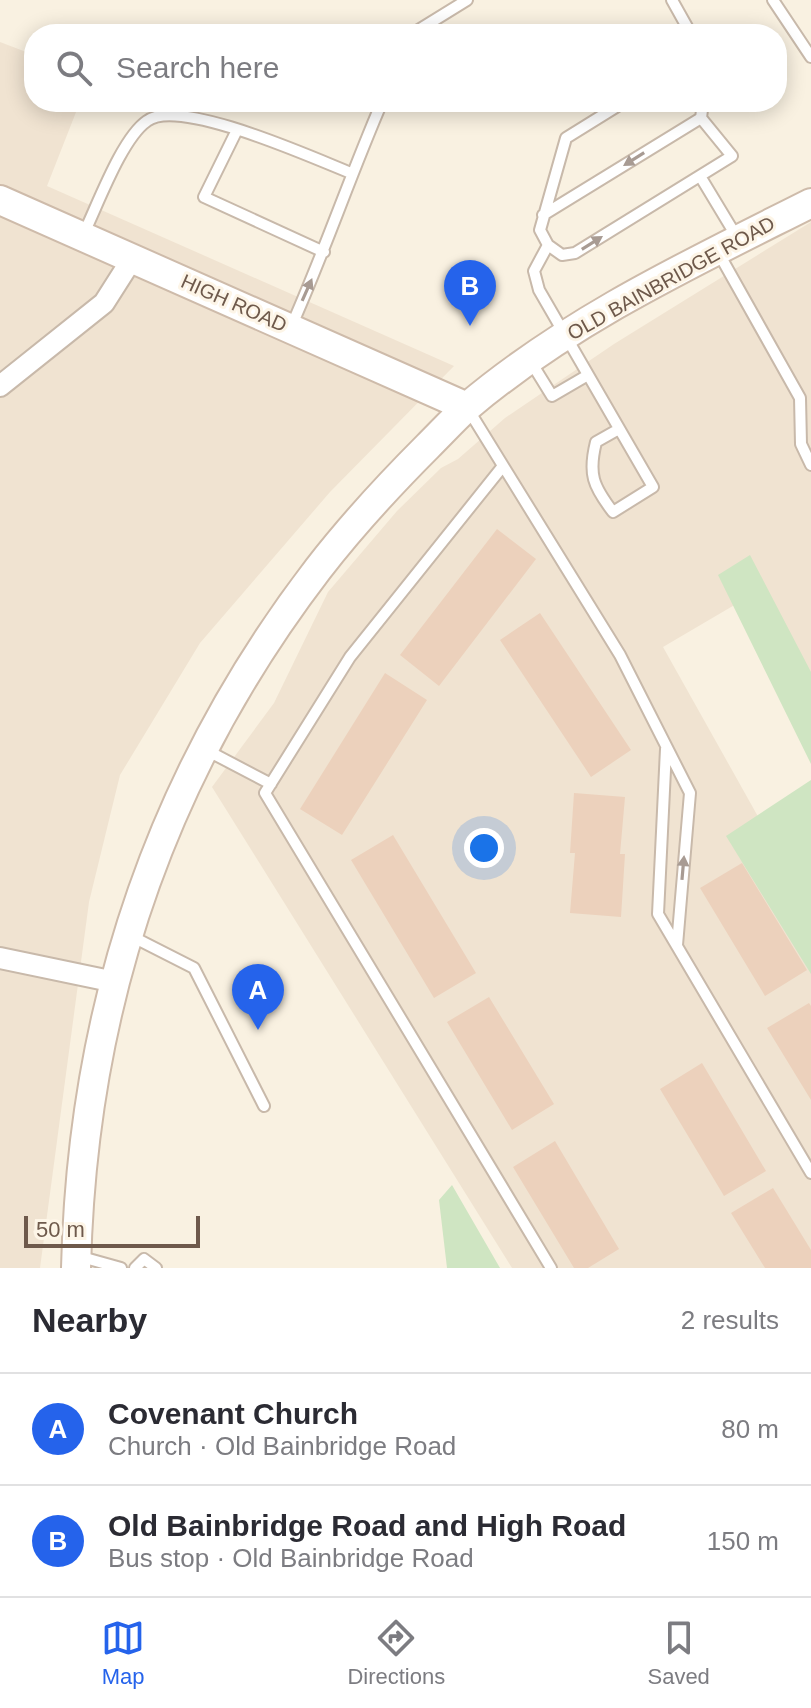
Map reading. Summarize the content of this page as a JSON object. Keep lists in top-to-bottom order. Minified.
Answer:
{"streets":{"main road":["OLD BAINBRIDGE ROAD","HIGH ROAD"]},"crossings":[["OLD BAINBRIDGE ROAD","HIGH ROAD"]],"scale_bar":"50 m","page":{"search":"Search here","pins":["B","A"],"scale":"50 m","heading":["Nearby","2 results"],"list":[{"mark":"A","name":"Covenant Church","note":"Church · Old Bainbridge Road","value":"80 m"},{"mark":"B","name":"Old Bainbridge Road and High Road","note":"Bus stop · Old Bainbridge Road","value":"150 m"}],"nav":["Map","Directions","Saved"]}}
